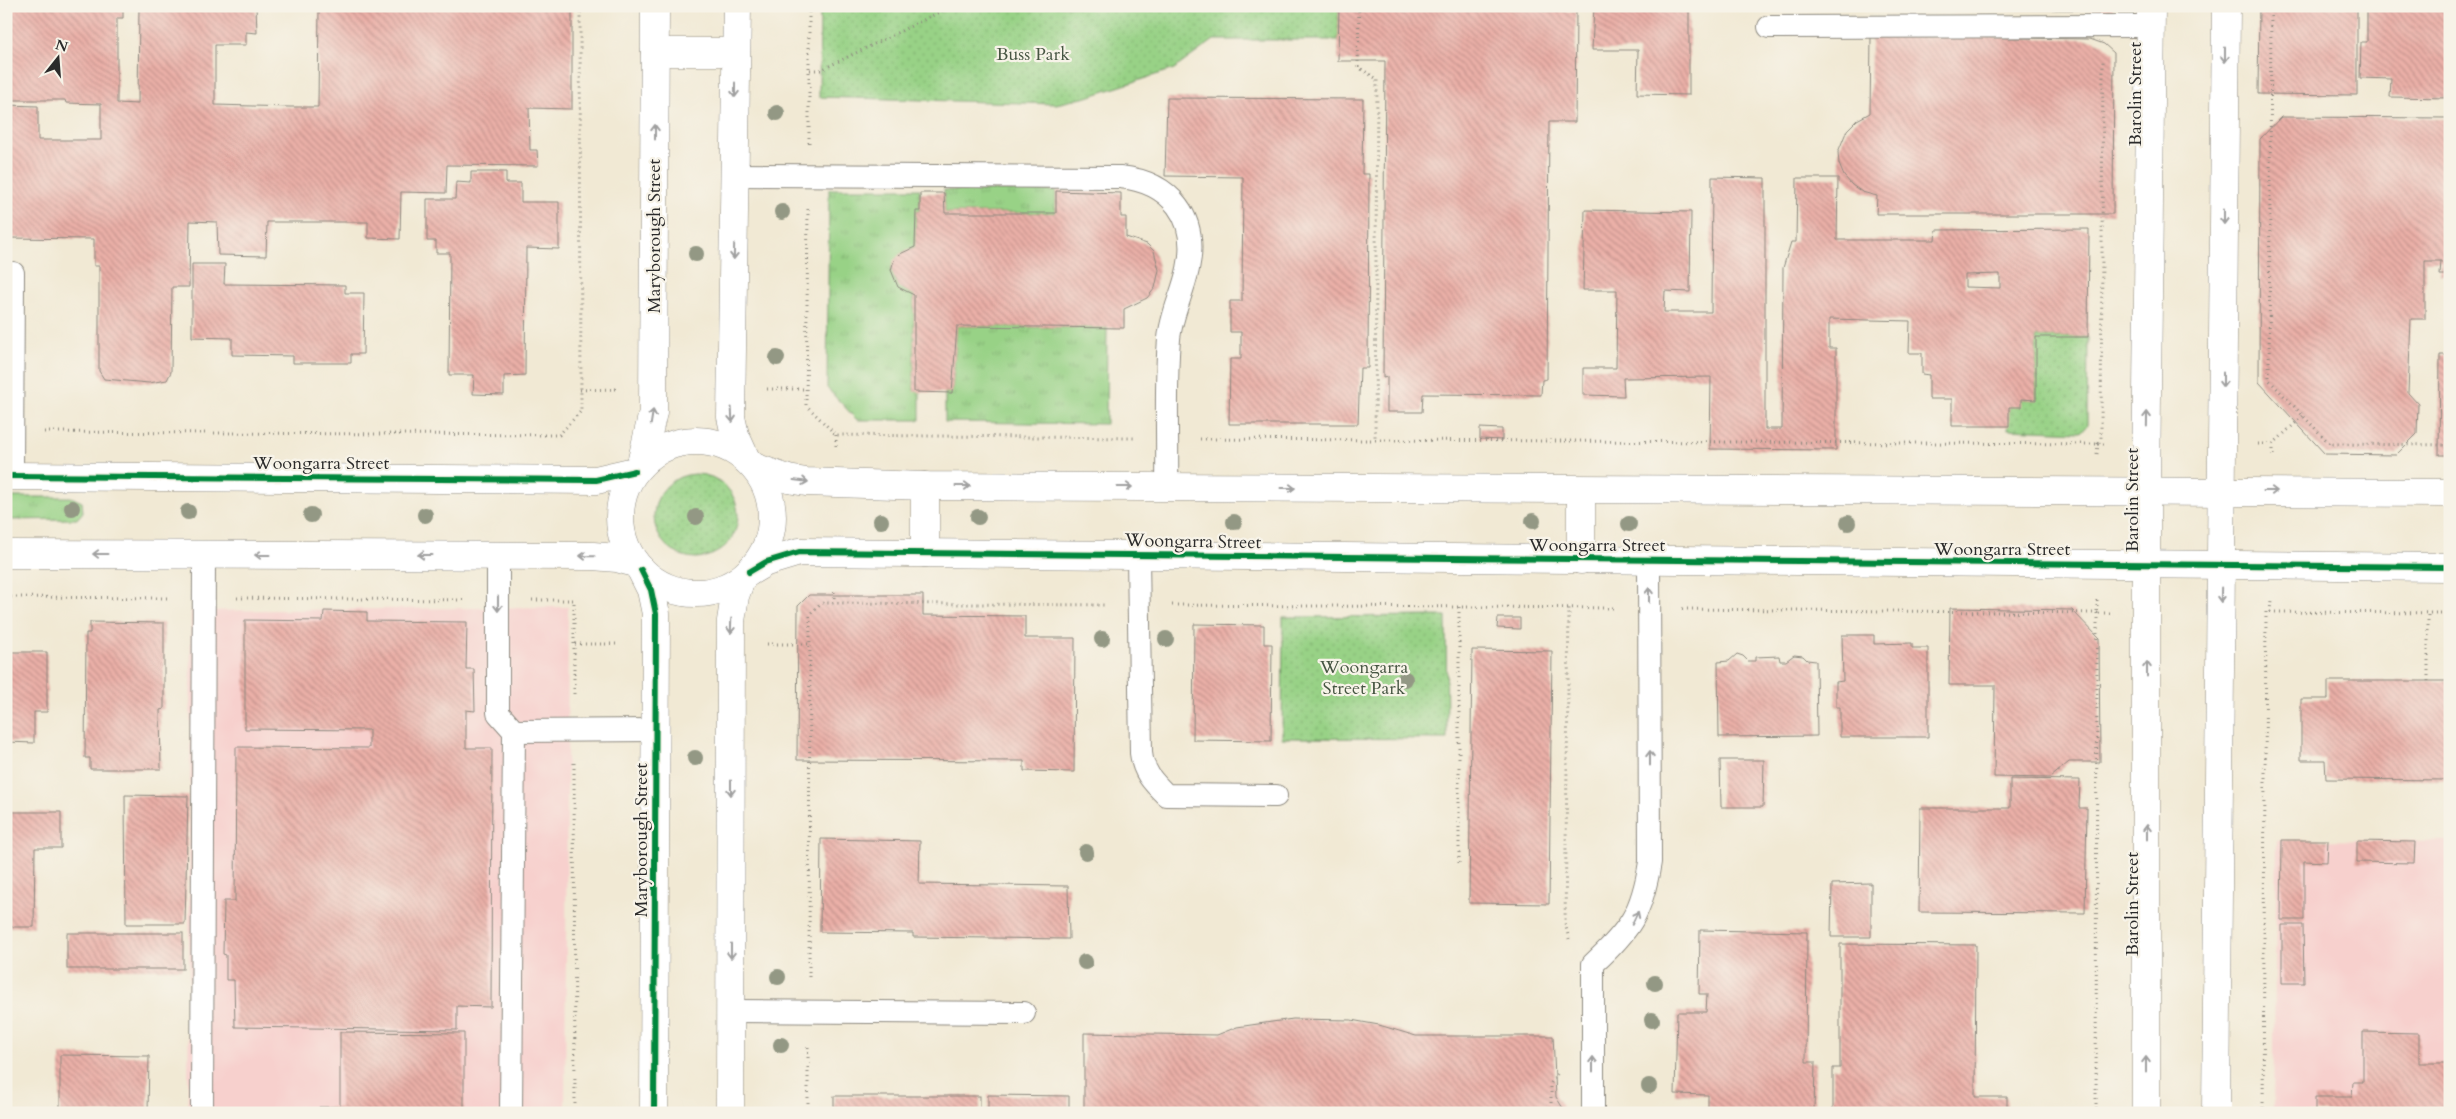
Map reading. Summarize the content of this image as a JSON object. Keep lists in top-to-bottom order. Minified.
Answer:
{"streets":{"street":["Barolin Street","Maryborough Street","Woongarra Street"]},"crossings":[["Barolin Street","Woongarra Street"],["Maryborough Street","Woongarra Street"]],"parks":["Buss Park","Woongarra Street Park"],"north":"top"}
